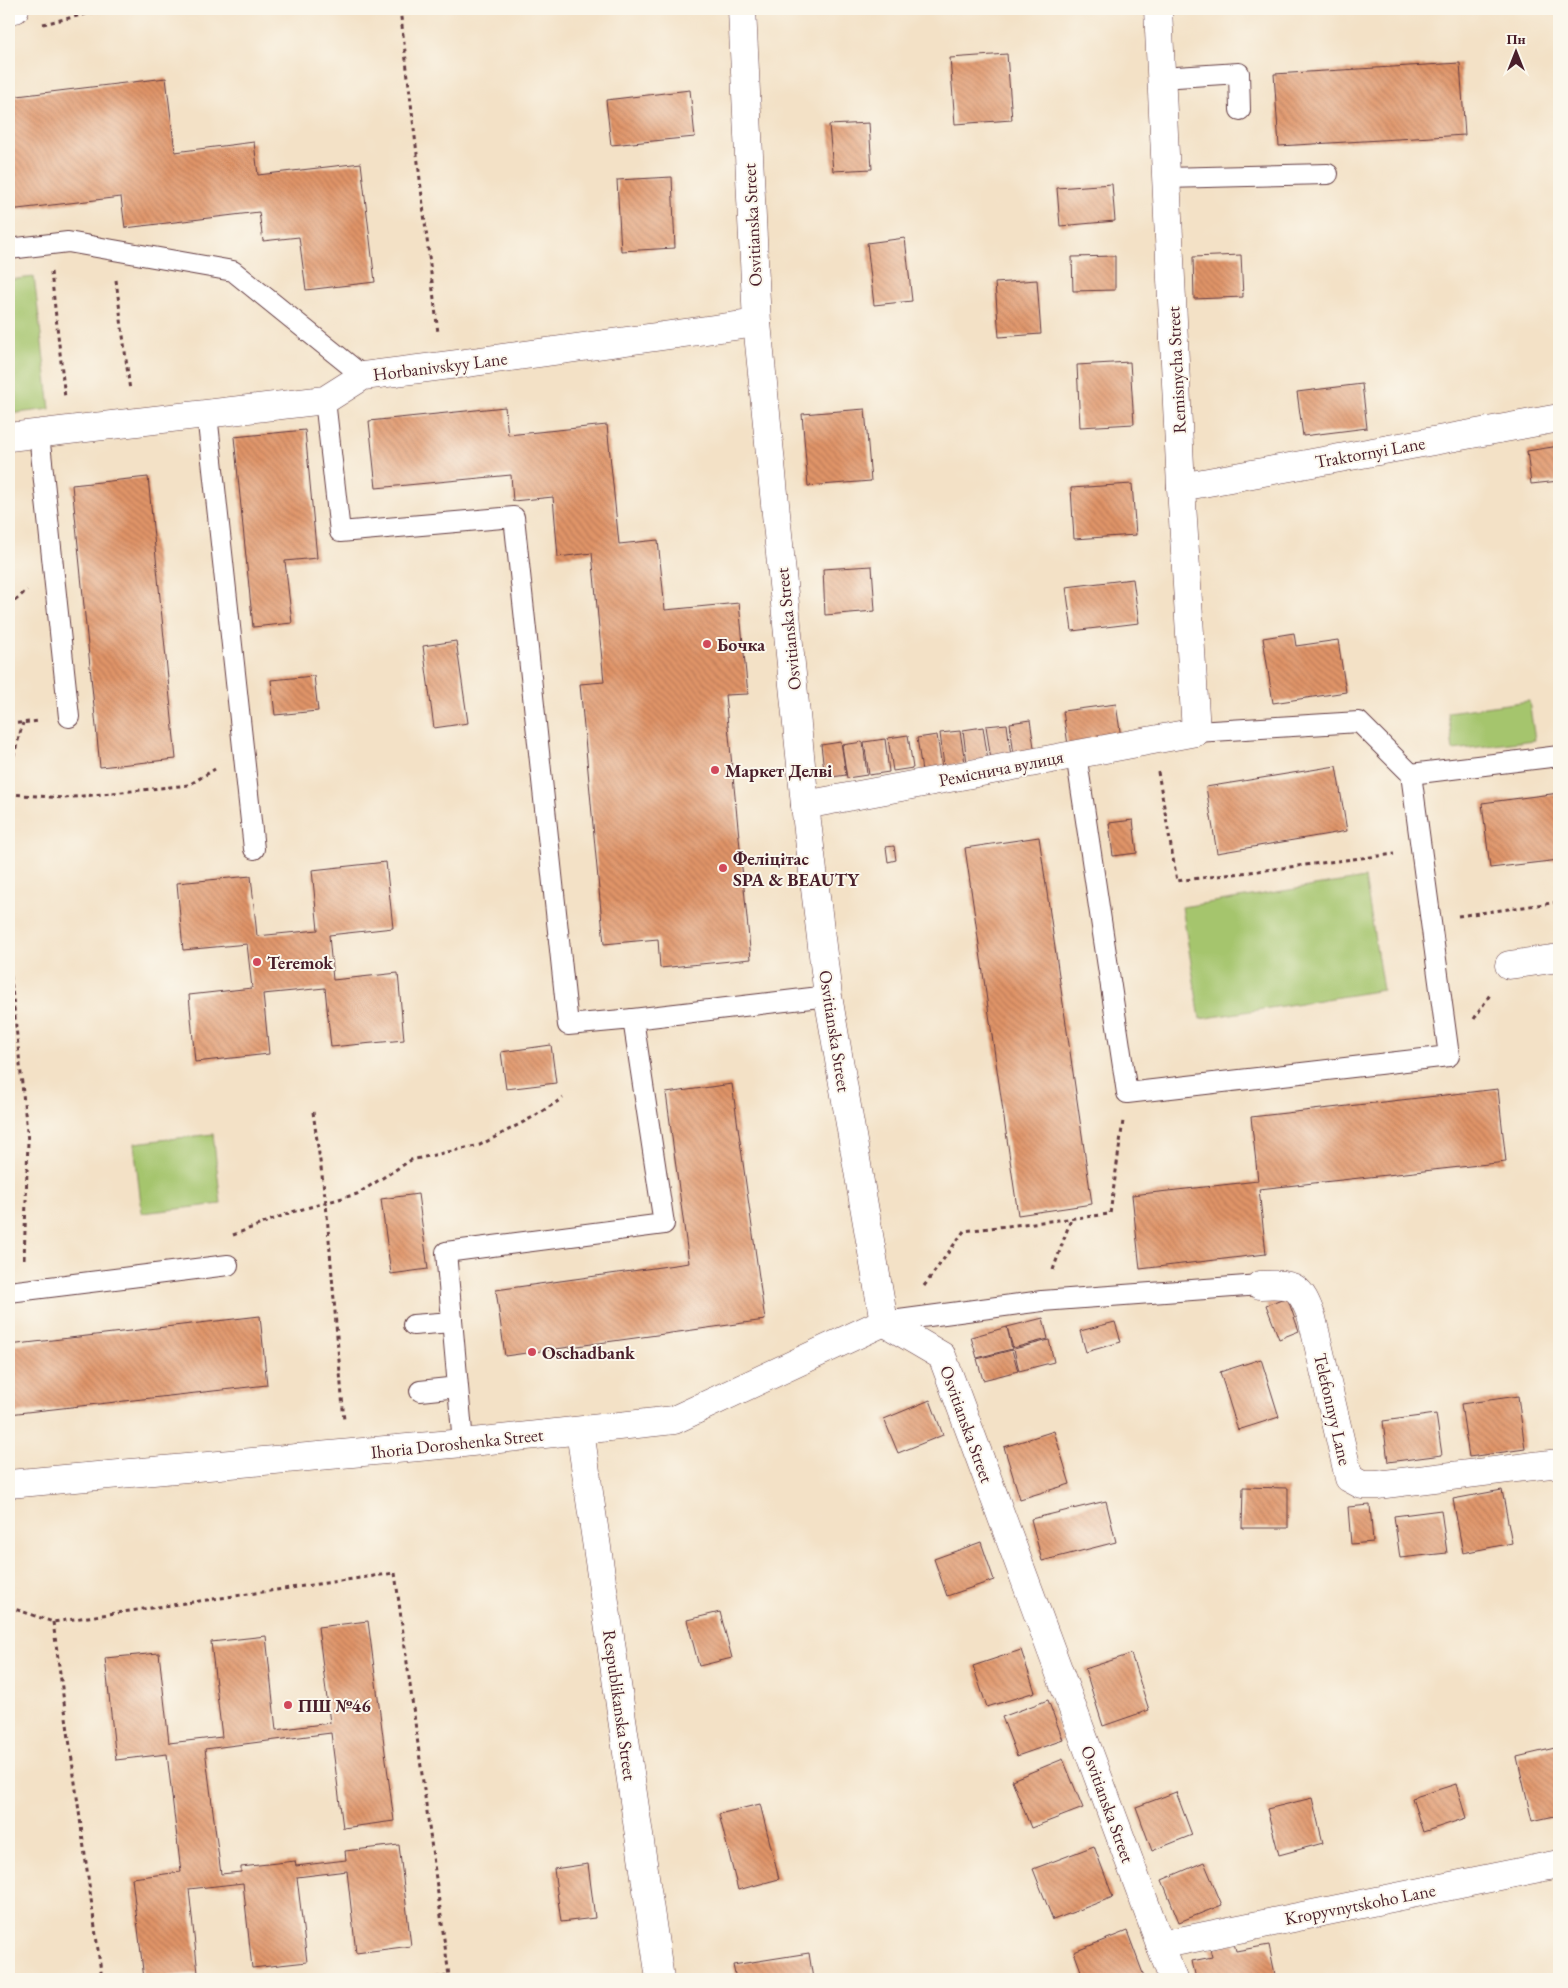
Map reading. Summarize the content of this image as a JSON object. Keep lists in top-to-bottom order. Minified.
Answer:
{"streets":{"street":["Osvitianska Street","Horbanivskyy Lane","Remisnycha Street","Traktornyi Lane","Реміснича вулиця","Telefonnyy Lane","Ihoria Doroshenka Street","Respublikanska Street","Kropyvnytskoho Lane"]},"crossings":[["Osvitianska Street","Horbanivskyy Lane"],["Osvitianska Street","Реміснича вулиця"],["Osvitianska Street","Ihoria Doroshenka Street"],["Osvitianska Street","Kropyvnytskoho Lane"],["Remisnycha Street","Traktornyi Lane"],["Remisnycha Street","Реміснича вулиця"],["Ihoria Doroshenka Street","Respublikanska Street"]],"places":["Бочка","Маркет Делві","Феліцітас SPA & BEAUTY","Teremok","Oschadbank","ПШ №46"],"north":"top"}
